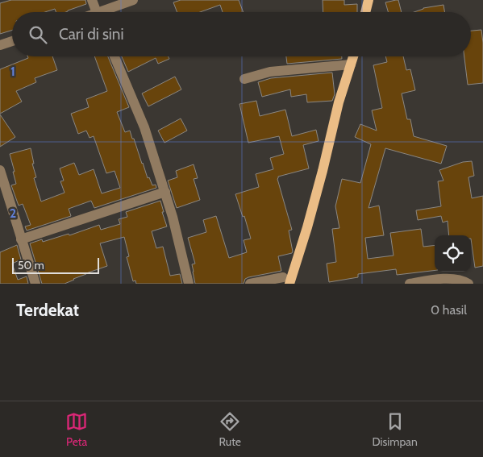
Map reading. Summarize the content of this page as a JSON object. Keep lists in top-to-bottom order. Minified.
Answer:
{"scale_bar":"50 m","page":{"search":"Cari di sini","scale":"50 m","heading":["Terdekat","0 hasil"],"nav":["Peta","Rute","Disimpan"]},"grid":{"rows":["1","2"]}}
